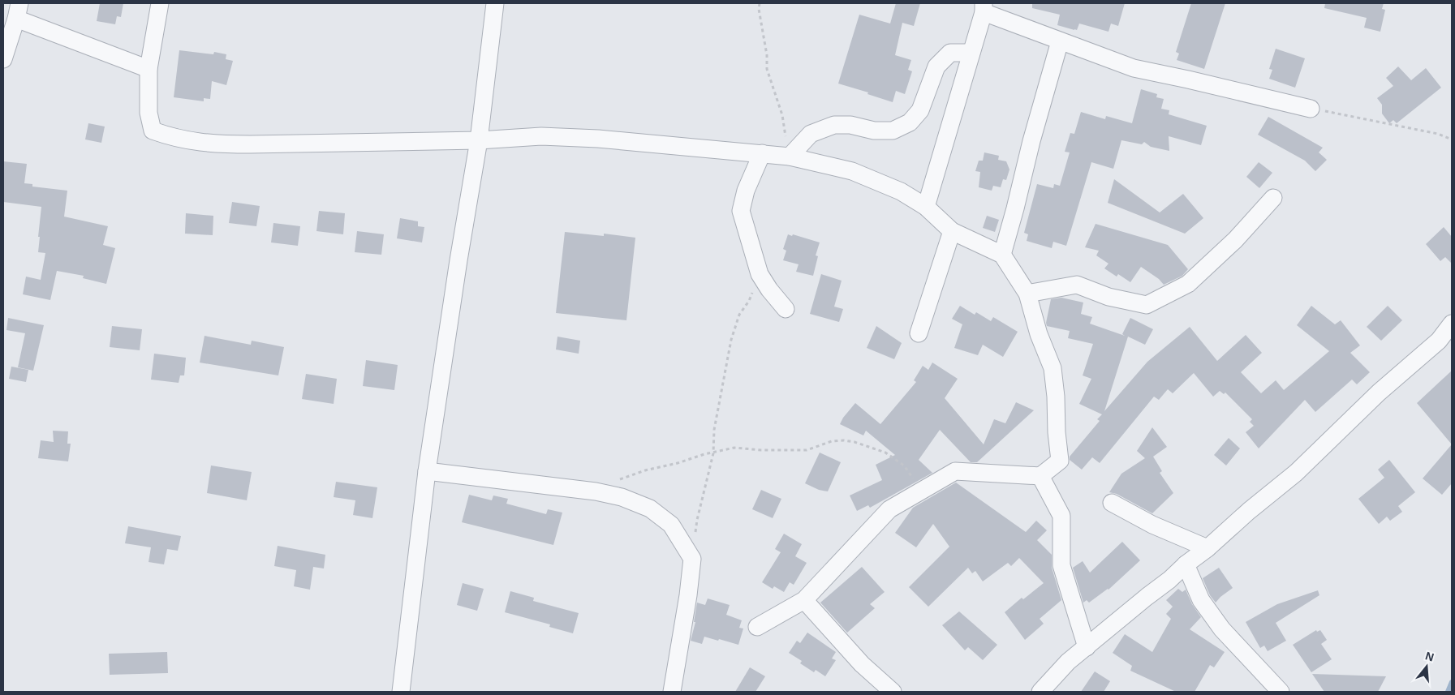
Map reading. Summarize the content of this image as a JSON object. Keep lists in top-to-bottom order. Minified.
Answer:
{"north":"top"}
